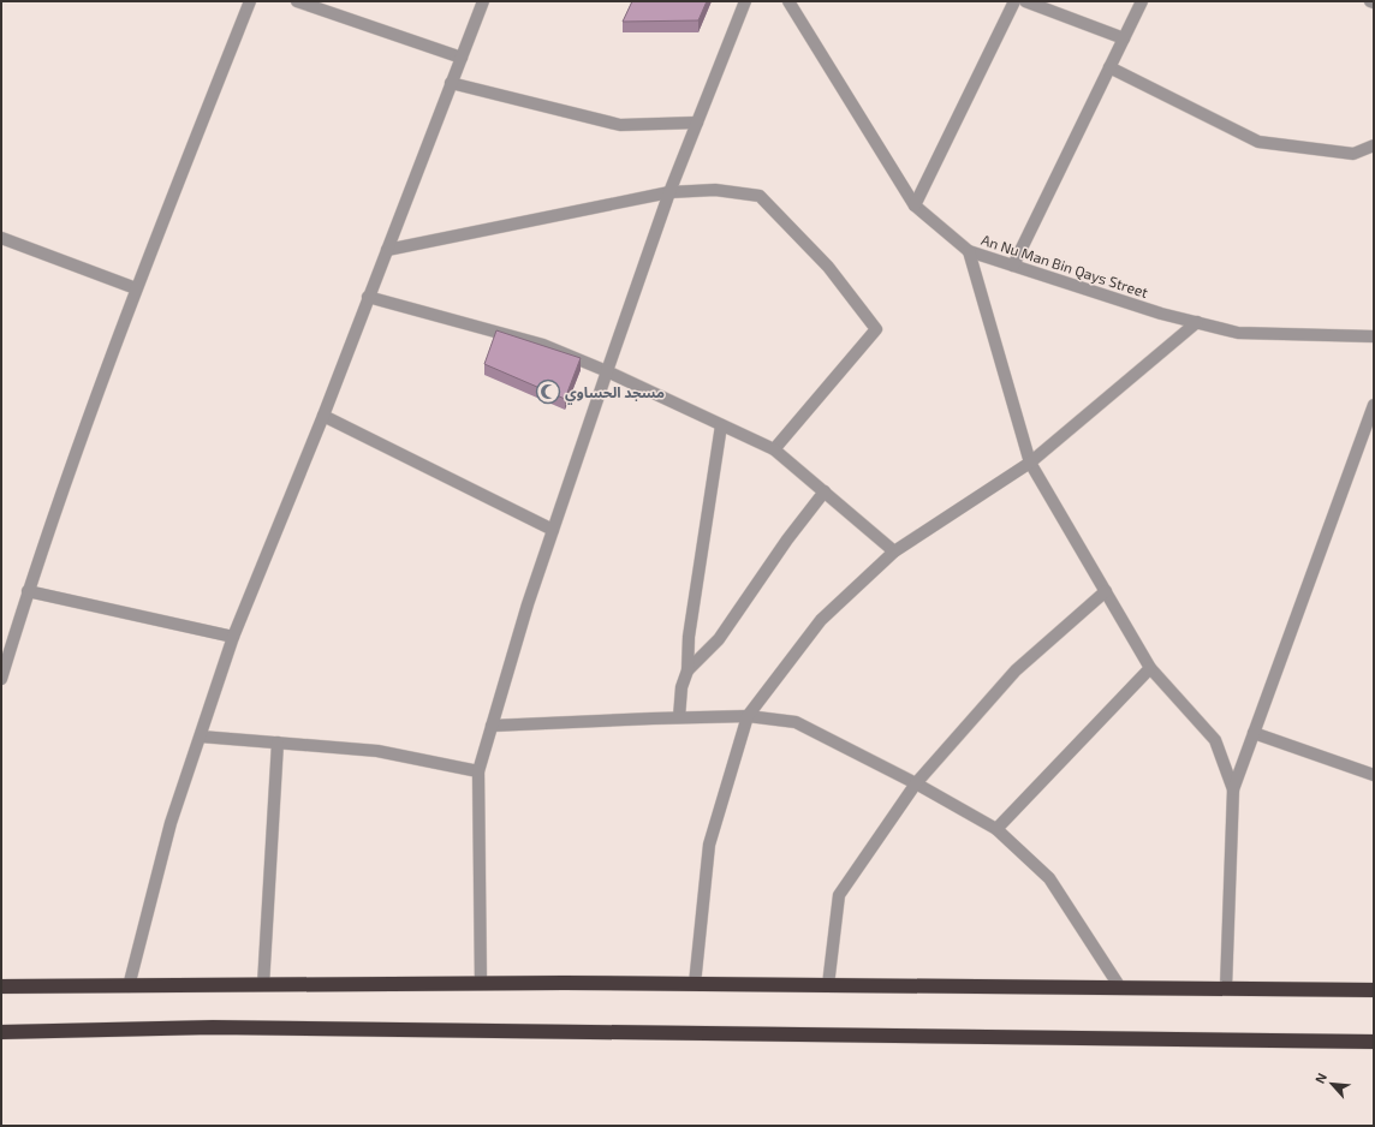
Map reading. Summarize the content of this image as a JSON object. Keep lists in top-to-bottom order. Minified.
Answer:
{"streets":{"street":["An Nu Man Bin Qays Street"]},"places":{"mosque":["مسجد الحساوي"]},"north":"top left"}
